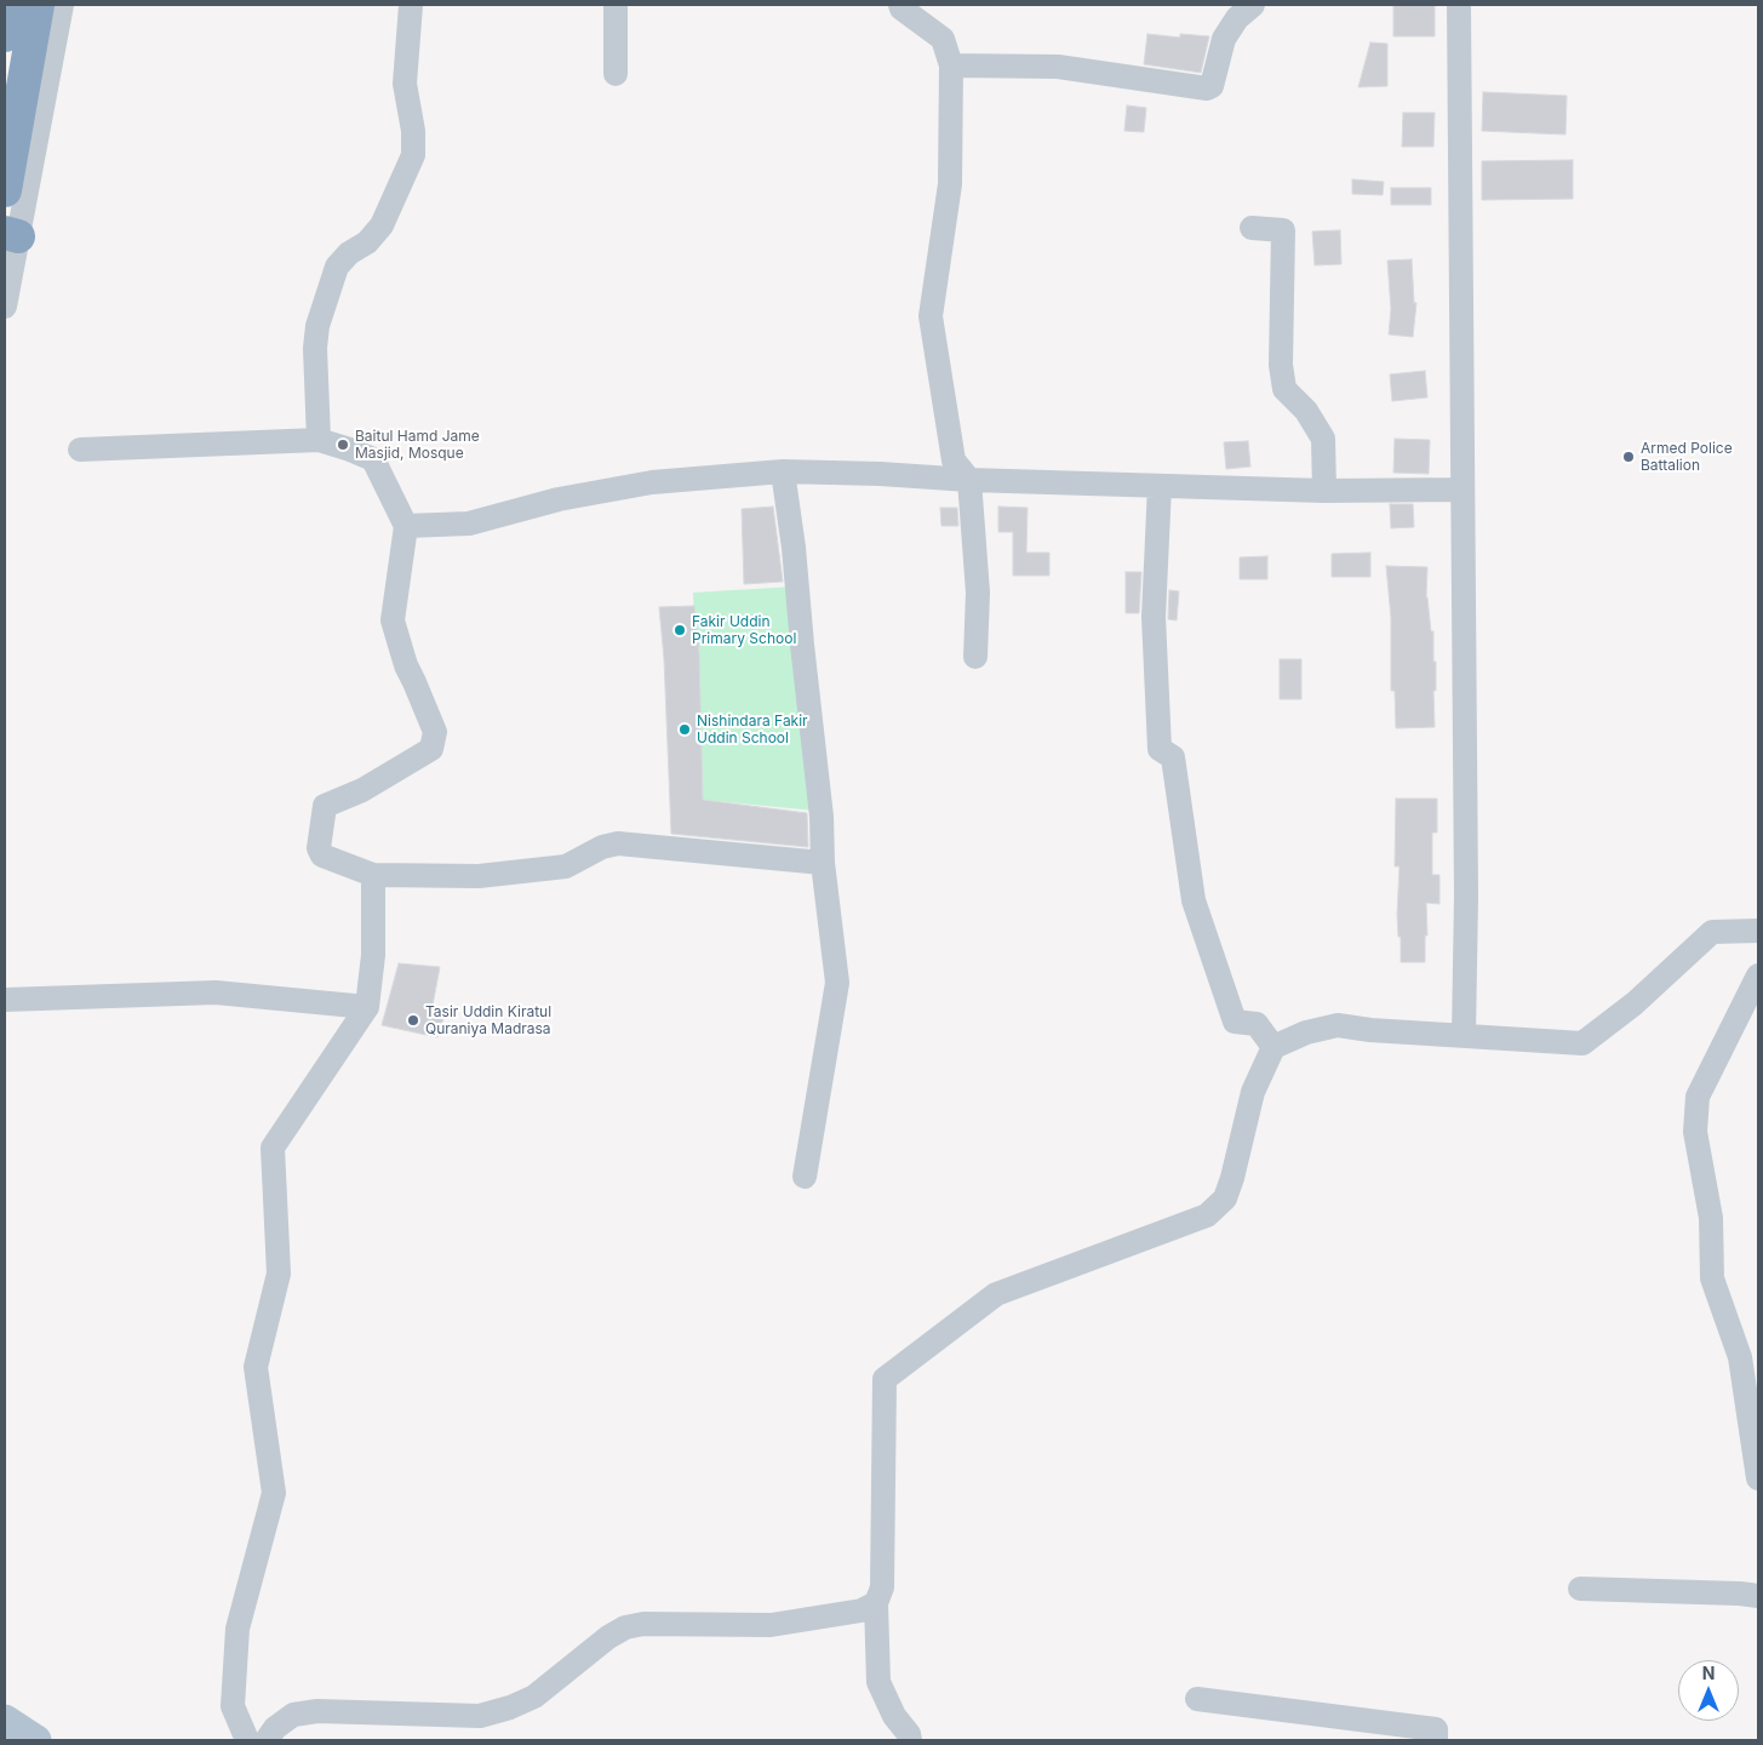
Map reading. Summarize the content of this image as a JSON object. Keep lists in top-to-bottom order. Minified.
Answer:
{"places":["Baitul Hamd Jame Masjid, Mosque","Armed Police Battalion","Fakir Uddin Primary School","Nishindara Fakir Uddin School","Tasir Uddin Kiratul Quraniya Madrasa"],"north":"top"}
